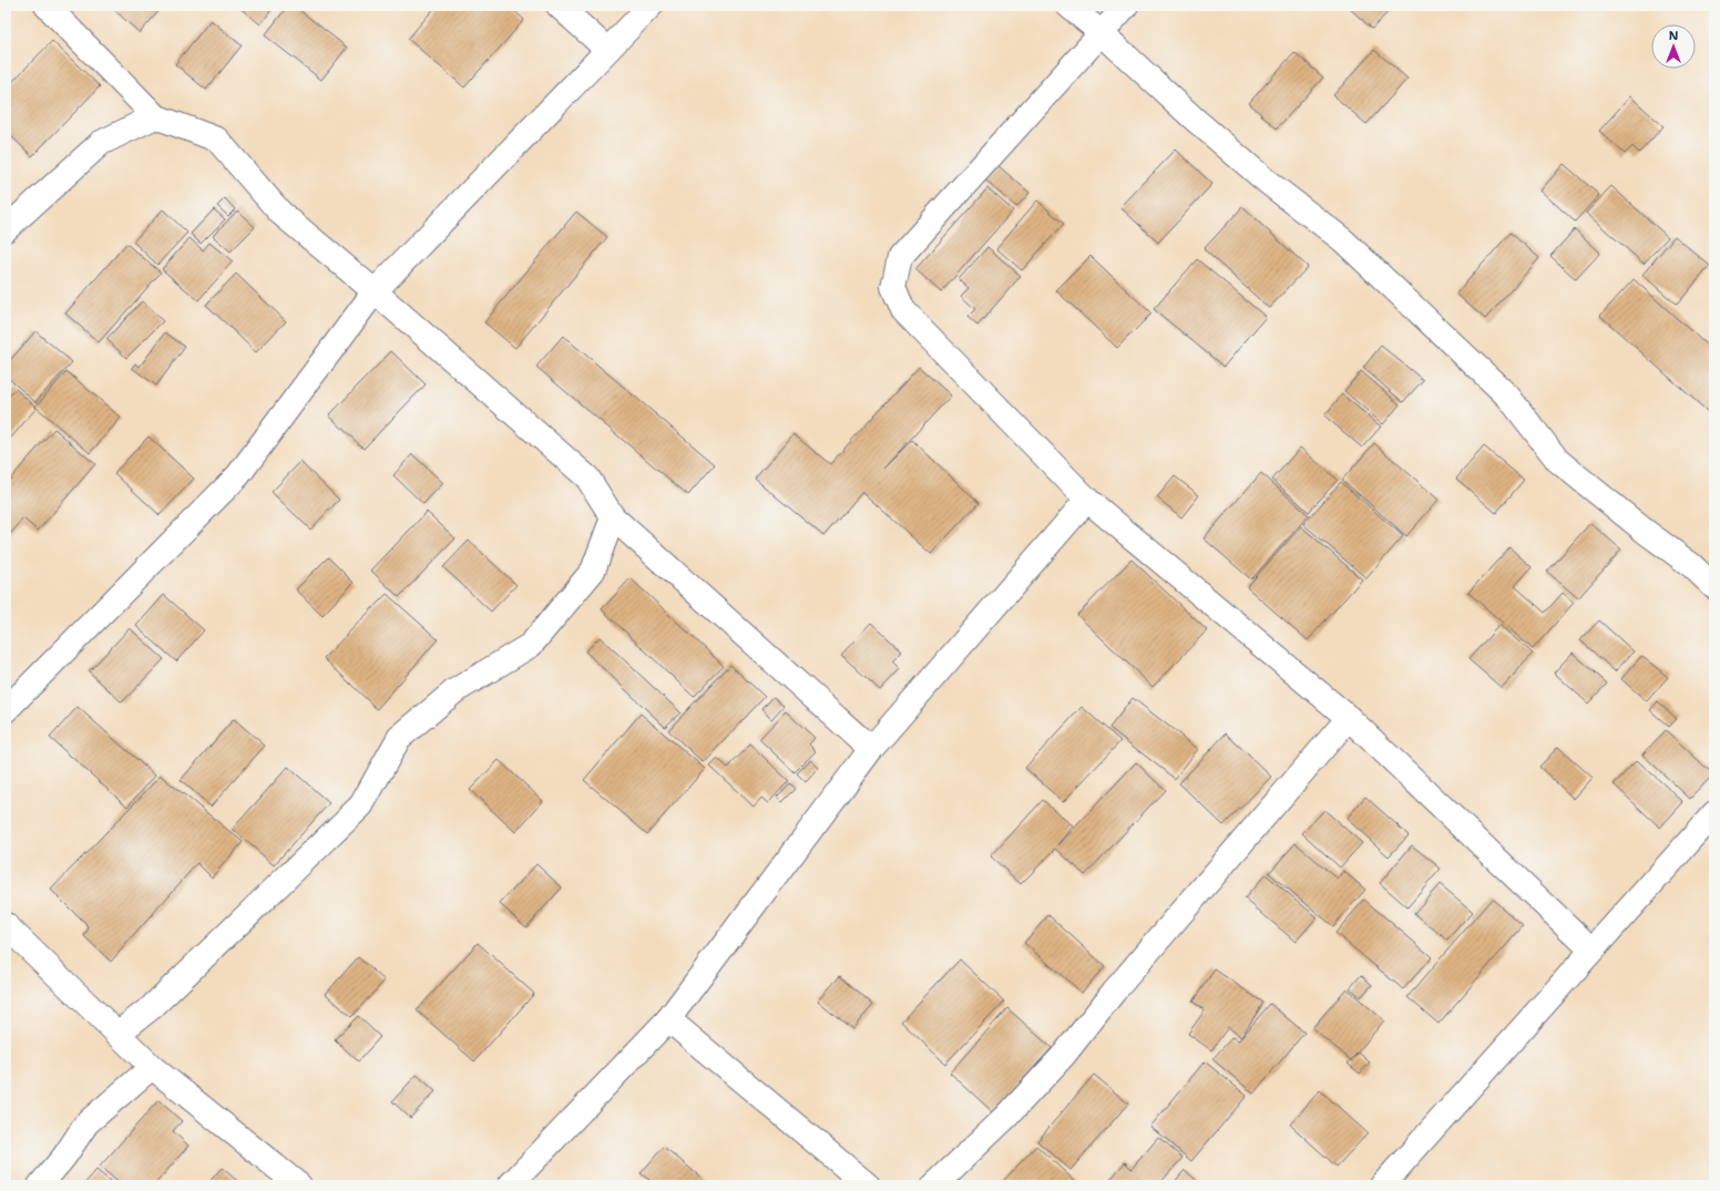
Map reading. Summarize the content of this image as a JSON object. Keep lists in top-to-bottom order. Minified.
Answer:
{"north":"top"}
